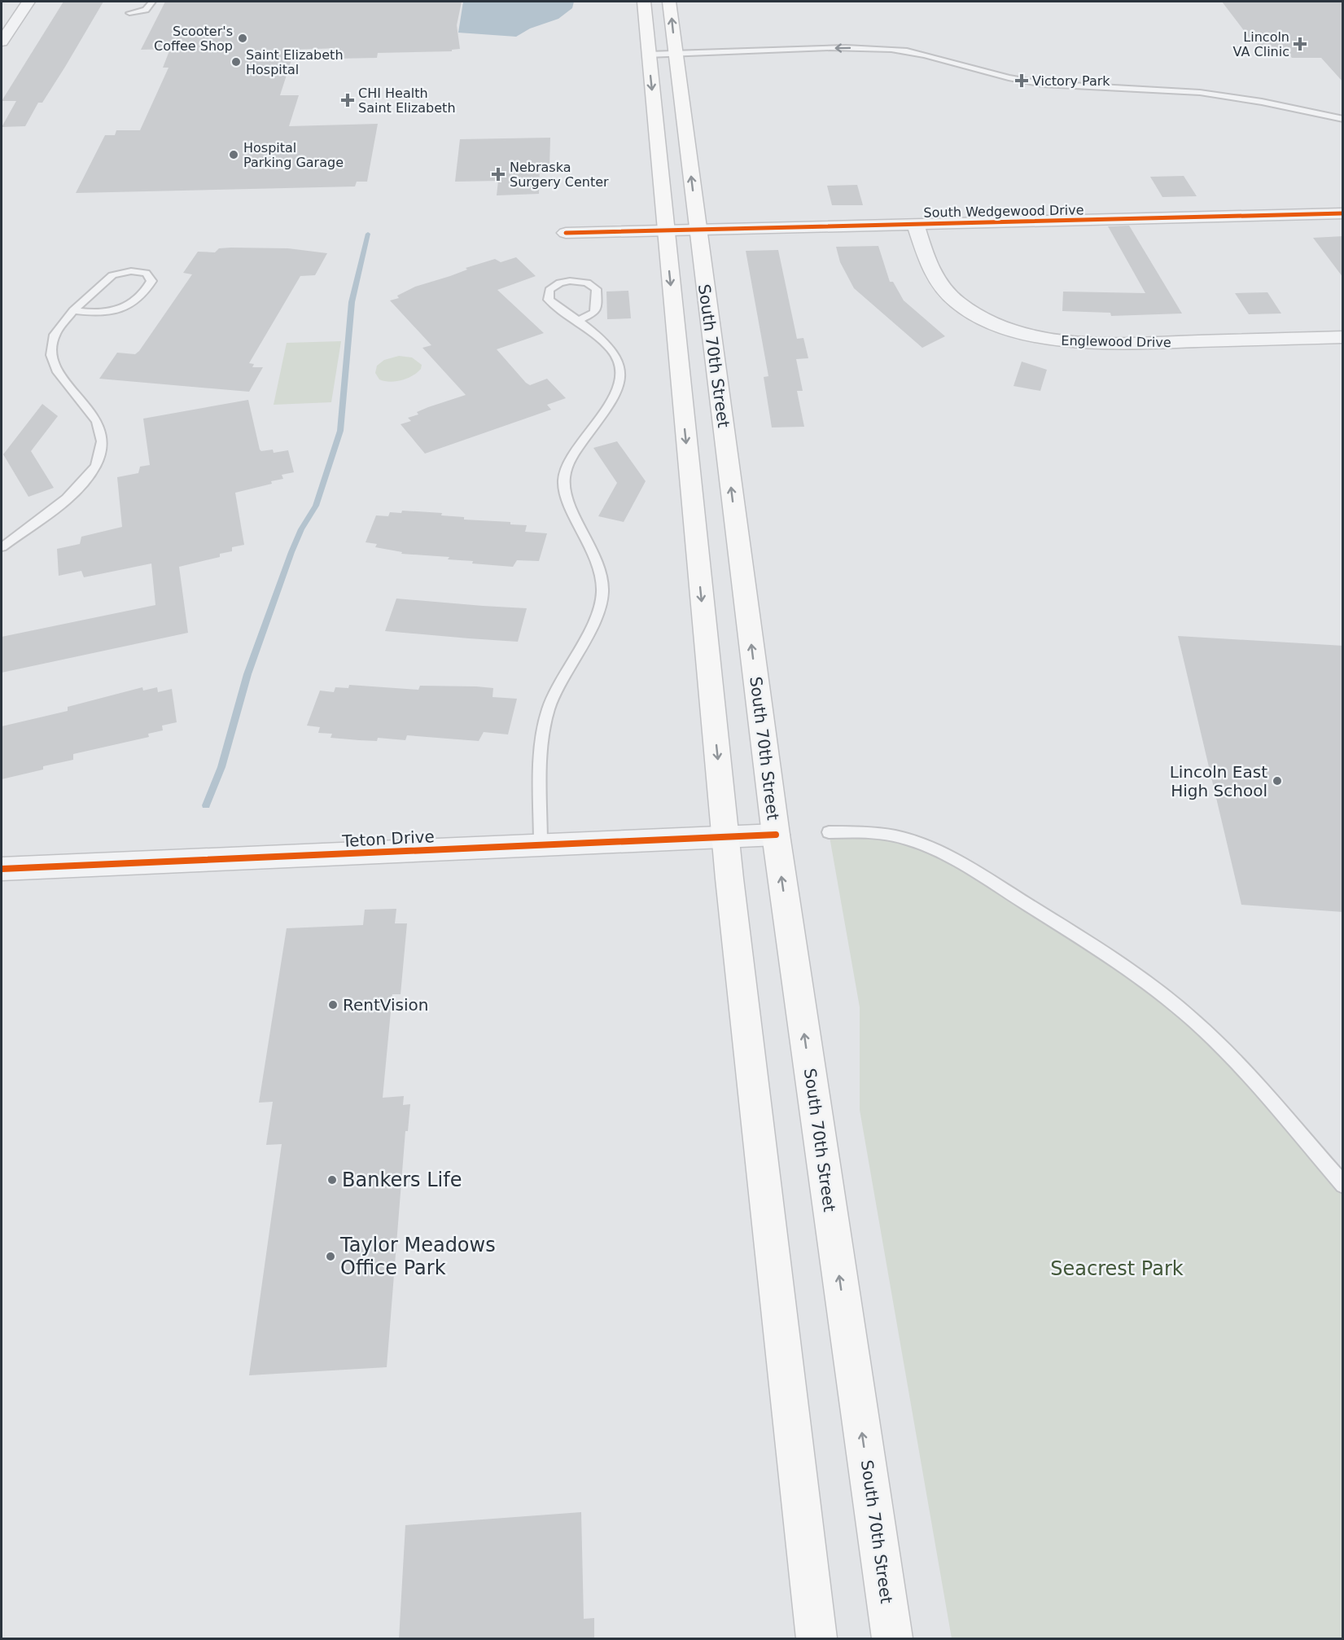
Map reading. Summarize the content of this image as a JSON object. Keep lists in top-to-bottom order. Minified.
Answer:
{"streets":{"main road":["South 70th Street"],"street":["South Wedgewood Drive","Englewood Drive","Teton Drive"]},"crossings":[["South Wedgewood Drive","Englewood Drive"],["South Wedgewood Drive","South 70th Street"],["South 70th Street","Teton Drive"]],"parks":["Seacrest Park"],"places":{"other":["Scooter's Coffee Shop","Saint Elizabeth Hospital","Hospital Parking Garage","Lincoln East High School","RentVision","Bankers Life","Taylor Meadows Office Park"],"health":["Lincoln VA Clinic","Victory Park","CHI Health Saint Elizabeth","Nebraska Surgery Center"]}}
